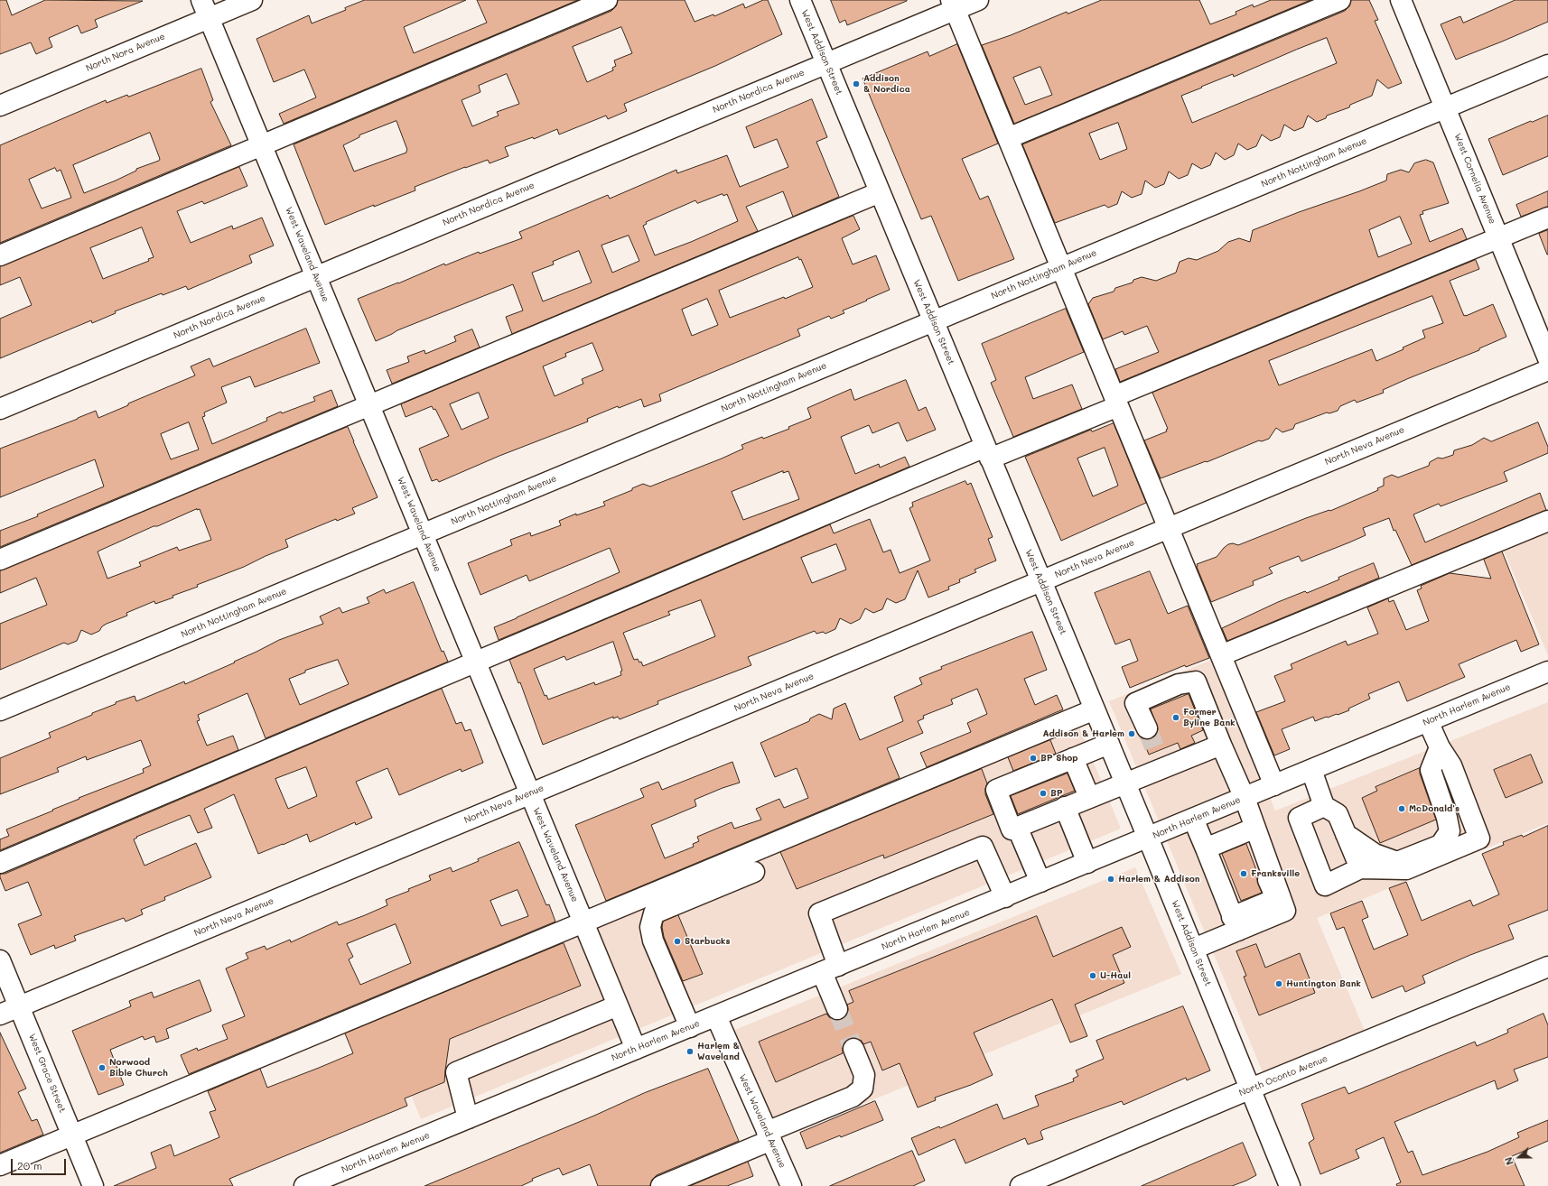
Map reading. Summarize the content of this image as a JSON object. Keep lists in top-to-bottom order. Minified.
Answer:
{"streets":{"street":["North Nora Avenue","West Addison Street","North Nordica Avenue","North Nottingham Avenue","West Cornelia Avenue","West Waveland Avenue","North Neva Avenue","North Harlem Avenue","West Grace Street","North Oconto Avenue"]},"crossings":[["North Nora Avenue","West Waveland Avenue"],["West Addison Street","North Nordica Avenue"],["West Addison Street","North Nottingham Avenue"],["West Addison Street","North Neva Avenue"],["West Addison Street","North Harlem Avenue"],["West Addison Street","North Oconto Avenue"],["North Nordica Avenue","West Waveland Avenue"],["North Nottingham Avenue","West Cornelia Avenue"],["North Nottingham Avenue","West Waveland Avenue"],["West Waveland Avenue","North Neva Avenue"],["West Waveland Avenue","North Harlem Avenue"],["North Neva Avenue","West Grace Street"]],"places":["Addison & Nordica","Former Byline Bank","Addison & Harlem","BP Shop","BP","McDonald's","Franksville","Harlem & Addison","Starbucks","U-Haul","Huntington Bank","Harlem & Waveland","Norwood Bible Church"],"scale_bar":"20 m","north":"left"}
